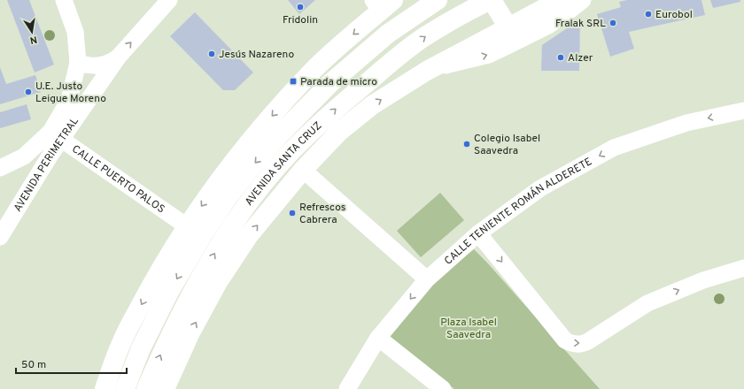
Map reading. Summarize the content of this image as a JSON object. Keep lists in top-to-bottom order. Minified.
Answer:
{"streets":{"main road":["AVENIDA SANTA CRUZ"],"street":["AVENIDA PERIMETRAL","CALLE PUERTO PALOS","CALLE TENIENTE ROMÁN ALDERETE"]},"crossings":[["AVENIDA PERIMETRAL","CALLE PUERTO PALOS"]],"parks":["Plaza Isabel Saavedra"],"places":{"other":["Fridolin","Eurobol","Fralak SRL","Jesús Nazareno","Alzer","U.E. Justo Leigue Moreno","Colegio Isabel Saavedra","Refrescos Cabrera"],"transit":["Parada de micro"]},"scale_bar":"50 m","north":"bottom"}
